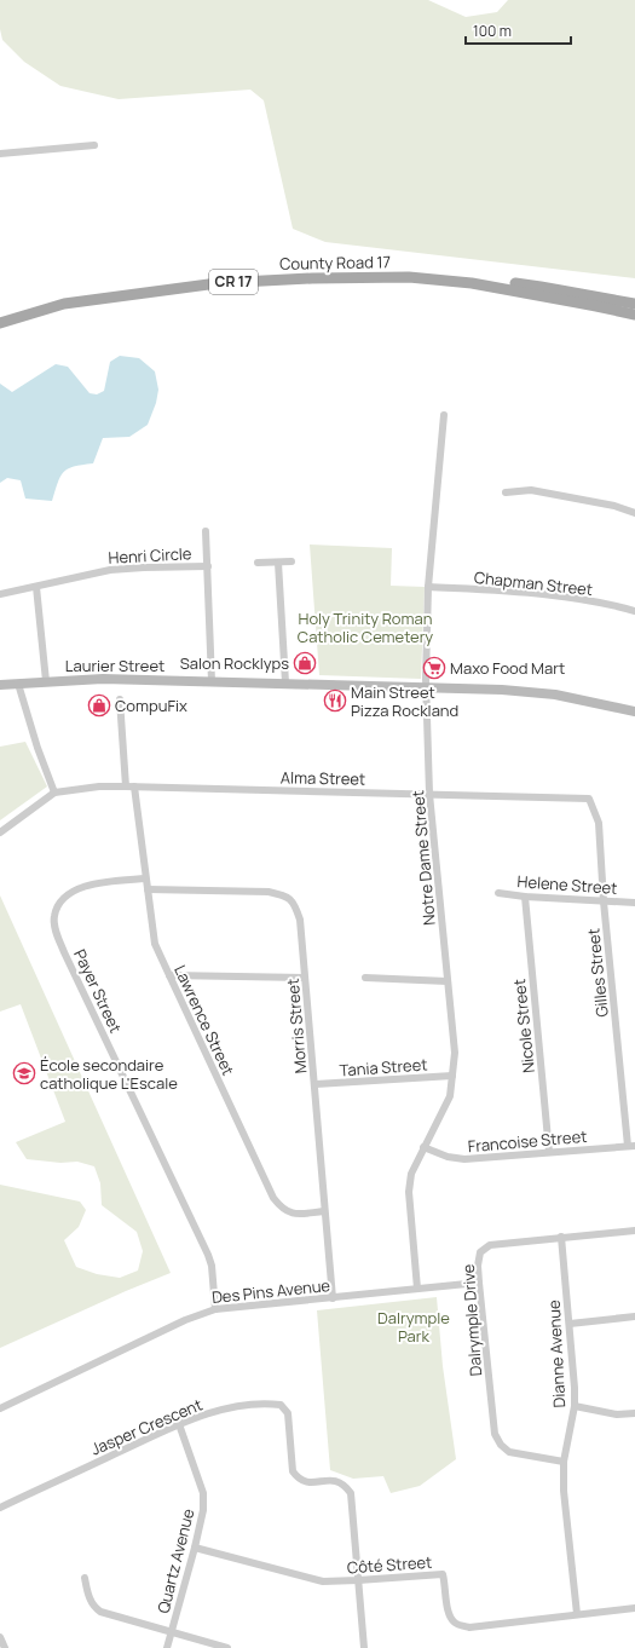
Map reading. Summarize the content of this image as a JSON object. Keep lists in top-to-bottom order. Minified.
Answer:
{"streets":{"main road":["County Road 17","CR 17","Laurier Street"],"street":["Henri Circle","Chapman Street","Alma Street","Notre Dame Street","Helene Street","Gilles Street","Payer Street","Lawrence Street","Morris Street","Nicole Street","Tania Street","Francoise Street","Des Pins Avenue","Dalrymple Drive","Dianne Avenue","Jasper Crescent","Quartz Avenue","Côté Street"]},"crossings":[["Henri Circle","Laurier Street"],["Chapman Street","Notre Dame Street"],["Laurier Street","Notre Dame Street"],["Alma Street","Notre Dame Street"],["Alma Street","Gilles Street"],["Alma Street","Lawrence Street"],["Notre Dame Street","Tania Street"],["Notre Dame Street","Francoise Street"],["Notre Dame Street","Des Pins Avenue"],["Helene Street","Gilles Street"],["Helene Street","Nicole Street"],["Gilles Street","Francoise Street"],["Payer Street","Lawrence Street"],["Payer Street","Des Pins Avenue"],["Lawrence Street","Morris Street"],["Morris Street","Tania Street"],["Morris Street","Des Pins Avenue"],["Nicole Street","Francoise Street"],["Des Pins Avenue","Dalrymple Drive"],["Dalrymple Drive","Dianne Avenue"],["Dianne Avenue","Côté Street"],["Jasper Crescent","Quartz Avenue"],["Jasper Crescent","Côté Street"],["Quartz Avenue","Côté Street"]],"parks":["Holy Trinity Roman Catholic Cemetery","Dalrymple Park"],"places":{"shop":["Salon Rocklyps","CompuFix"],"supermarket":["Maxo Food Mart"],"restaurant":["Main Street Pizza Rockland"],"school or university":["École secondaire catholique L'Escale"]},"scale_bar":"100 m"}
